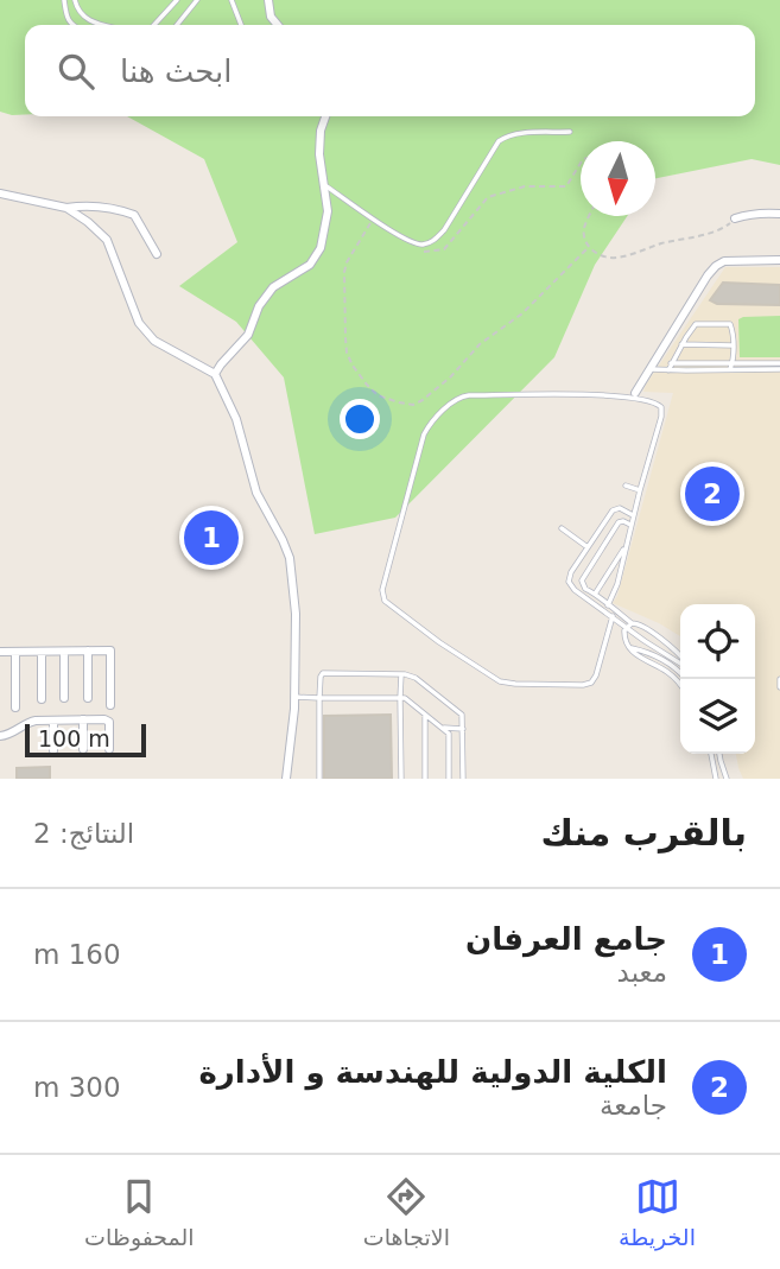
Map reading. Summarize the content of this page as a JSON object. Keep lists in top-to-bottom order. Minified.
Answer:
{"scale_bar":"100 m","north":"bottom","page":{"search":"ابحث هنا","pins":["2","1"],"scale":"100 m","heading":["بالقرب منك","النتائج: 2"],"list":[{"mark":"1","name":"جامع العرفان","note":"معبد","value":"160 m"},{"mark":"2","name":"الكلية الدولية للهندسة و الأدارة","note":"جامعة","value":"300 m"}],"nav":["الخريطة","الاتجاهات","المحفوظات"]}}
